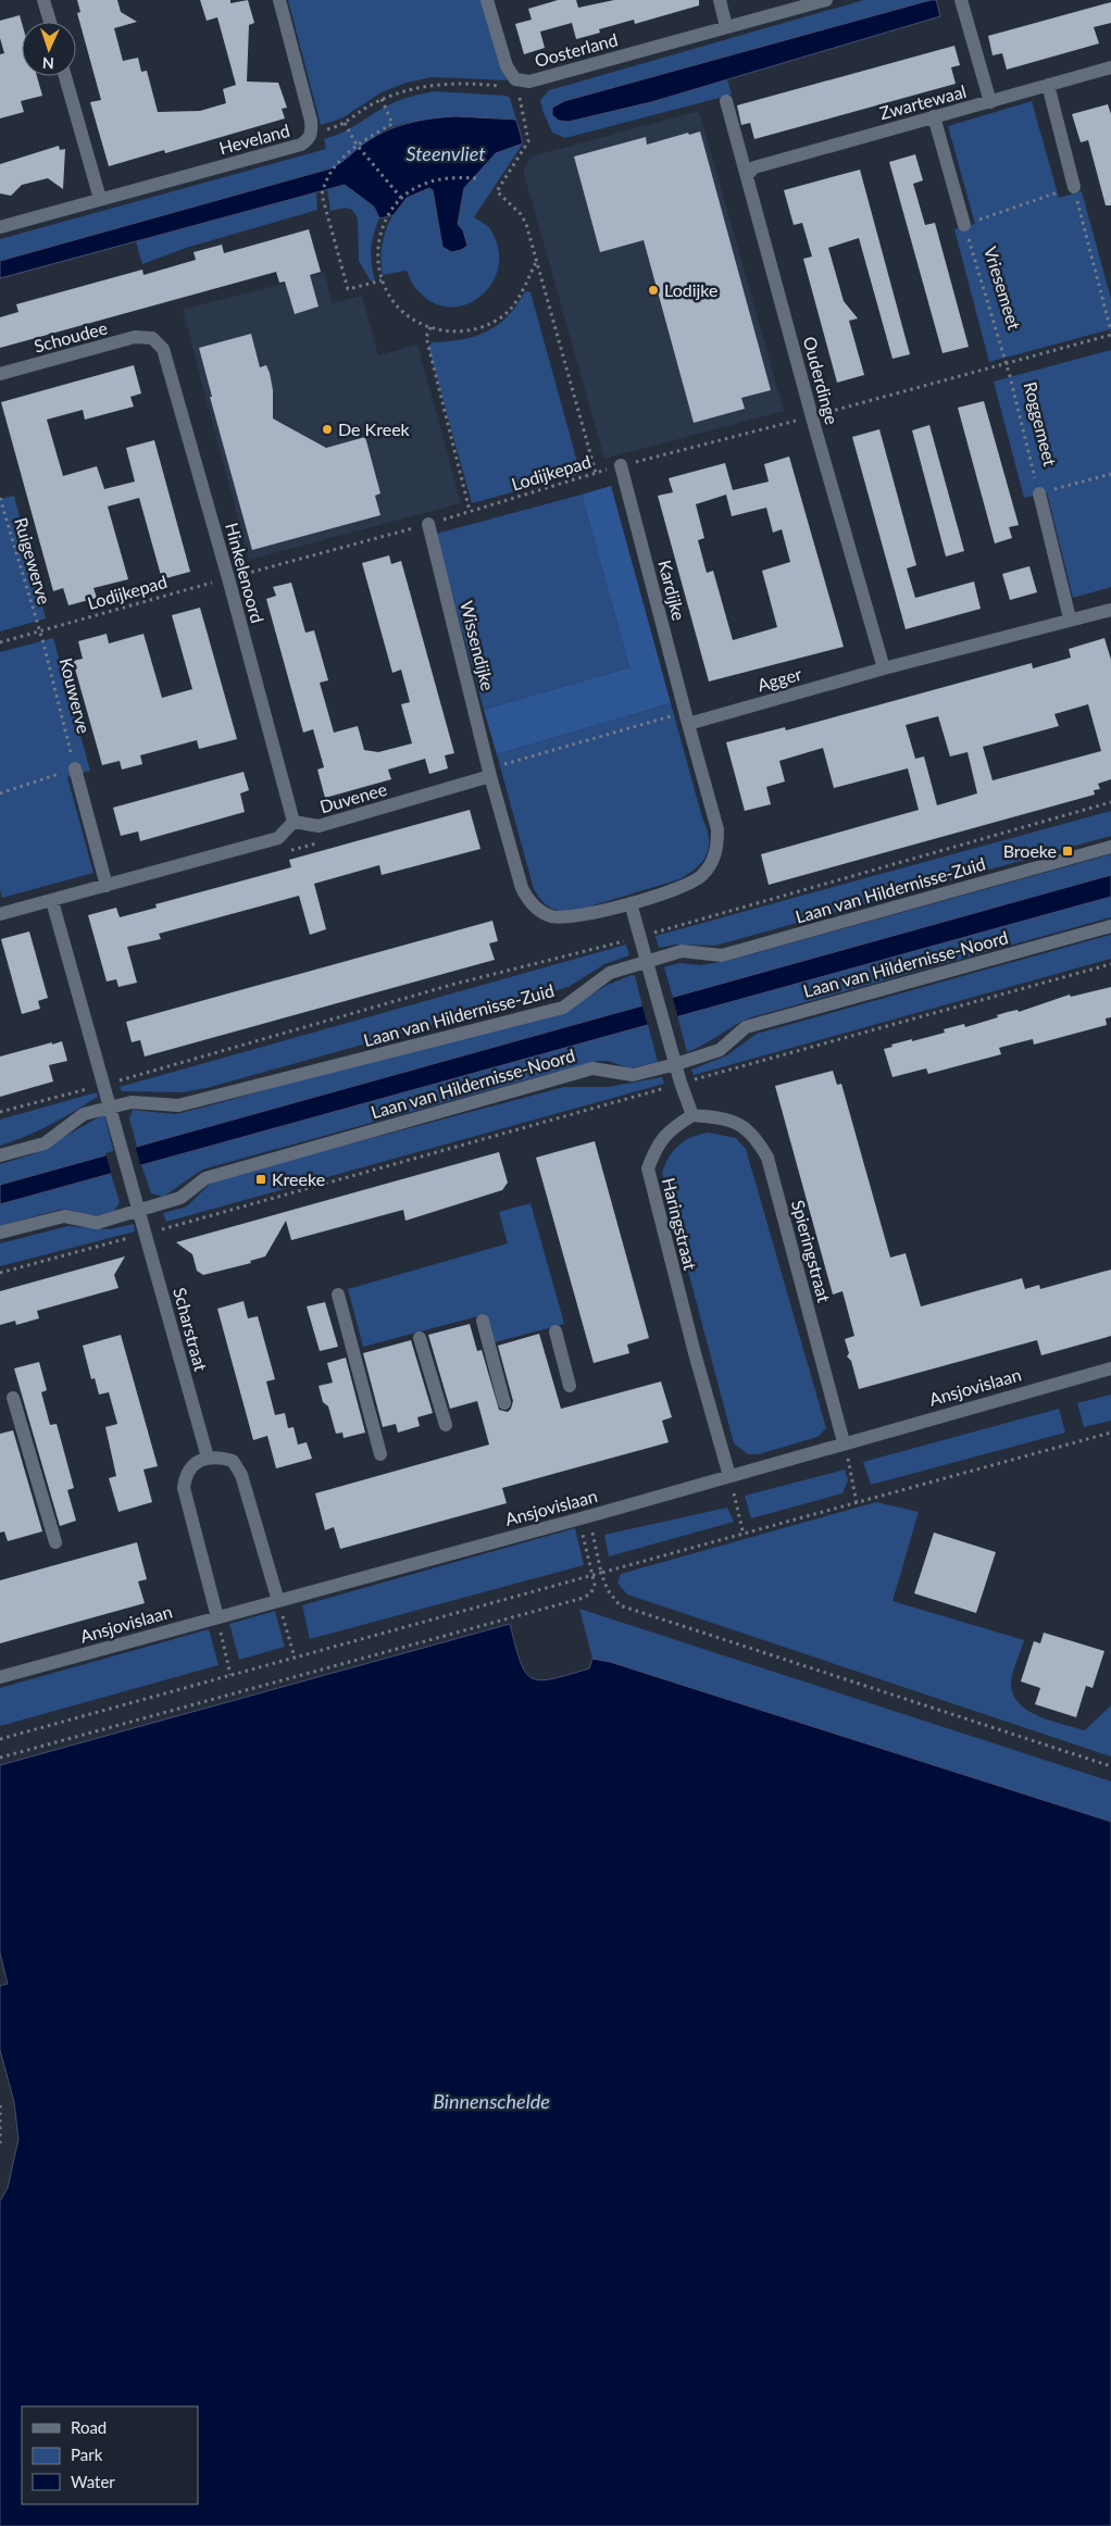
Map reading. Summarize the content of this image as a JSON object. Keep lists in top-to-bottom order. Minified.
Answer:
{"streets":{"street":["Oosterland","Zwartewaal","Heveland","Schoudee","Ouderdinge","Roggemeet","Hinkelenoord","Kardijke","Wissendijke","Agger","Duvenee","Laan van Hildernisse-Zuid","Laan van Hildernisse-Noord","Haringstraat","Spieringstraat","Scharstraat","Ansjovislaan"],"path":["Vriesemeet","Lodijkepad","Ruigewerve","Kouwerve"]},"crossings":[["Zwartewaal","Ouderdinge"],["Vriesemeet","Roggemeet"],["Vriesemeet","Lodijkepad"],["Schoudee","Hinkelenoord"],["Ouderdinge","Lodijkepad"],["Ouderdinge","Agger"],["Roggemeet","Lodijkepad"],["Roggemeet","Agger"],["Lodijkepad","Ruigewerve"],["Lodijkepad","Hinkelenoord"],["Lodijkepad","Kardijke"],["Lodijkepad","Wissendijke"],["Lodijkepad","Kouwerve"],["Ruigewerve","Kouwerve"],["Hinkelenoord","Duvenee"],["Kardijke","Agger"],["Wissendijke","Duvenee"],["Laan van Hildernisse-Noord","Scharstraat"],["Haringstraat","Spieringstraat"],["Haringstraat","Ansjovislaan"],["Spieringstraat","Ansjovislaan"]],"water":["Steenvliet","Binnenschelde"],"places":{"other":["Lodijke","De Kreek"],"transit":["Broeke","Kreeke"]},"legend":["Road","Park","Water"],"north":"bottom"}
